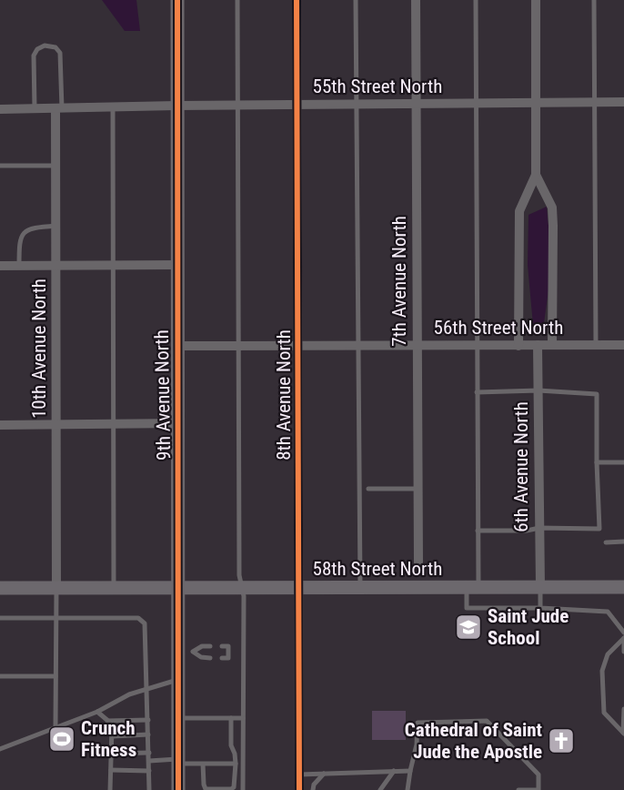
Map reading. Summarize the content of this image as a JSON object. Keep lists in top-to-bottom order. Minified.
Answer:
{"streets":{"street":["55th Street North","7th Avenue North","56th Street North","10th Avenue North","9th Avenue North","8th Avenue North","6th Avenue North","58th Street North"]},"crossings":[["55th Street North","7th Avenue North"],["55th Street North","10th Avenue North"],["55th Street North","9th Avenue North"],["55th Street North","8th Avenue North"],["7th Avenue North","56th Street North"],["56th Street North","9th Avenue North"],["56th Street North","8th Avenue North"],["56th Street North","6th Avenue North"],["10th Avenue North","58th Street North"],["9th Avenue North","58th Street North"],["8th Avenue North","58th Street North"],["6th Avenue North","58th Street North"]],"places":{"school or university":["Saint Jude School"],"sports":["Crunch Fitness"],"church":["Cathedral of Saint Jude the Apostle"]}}
